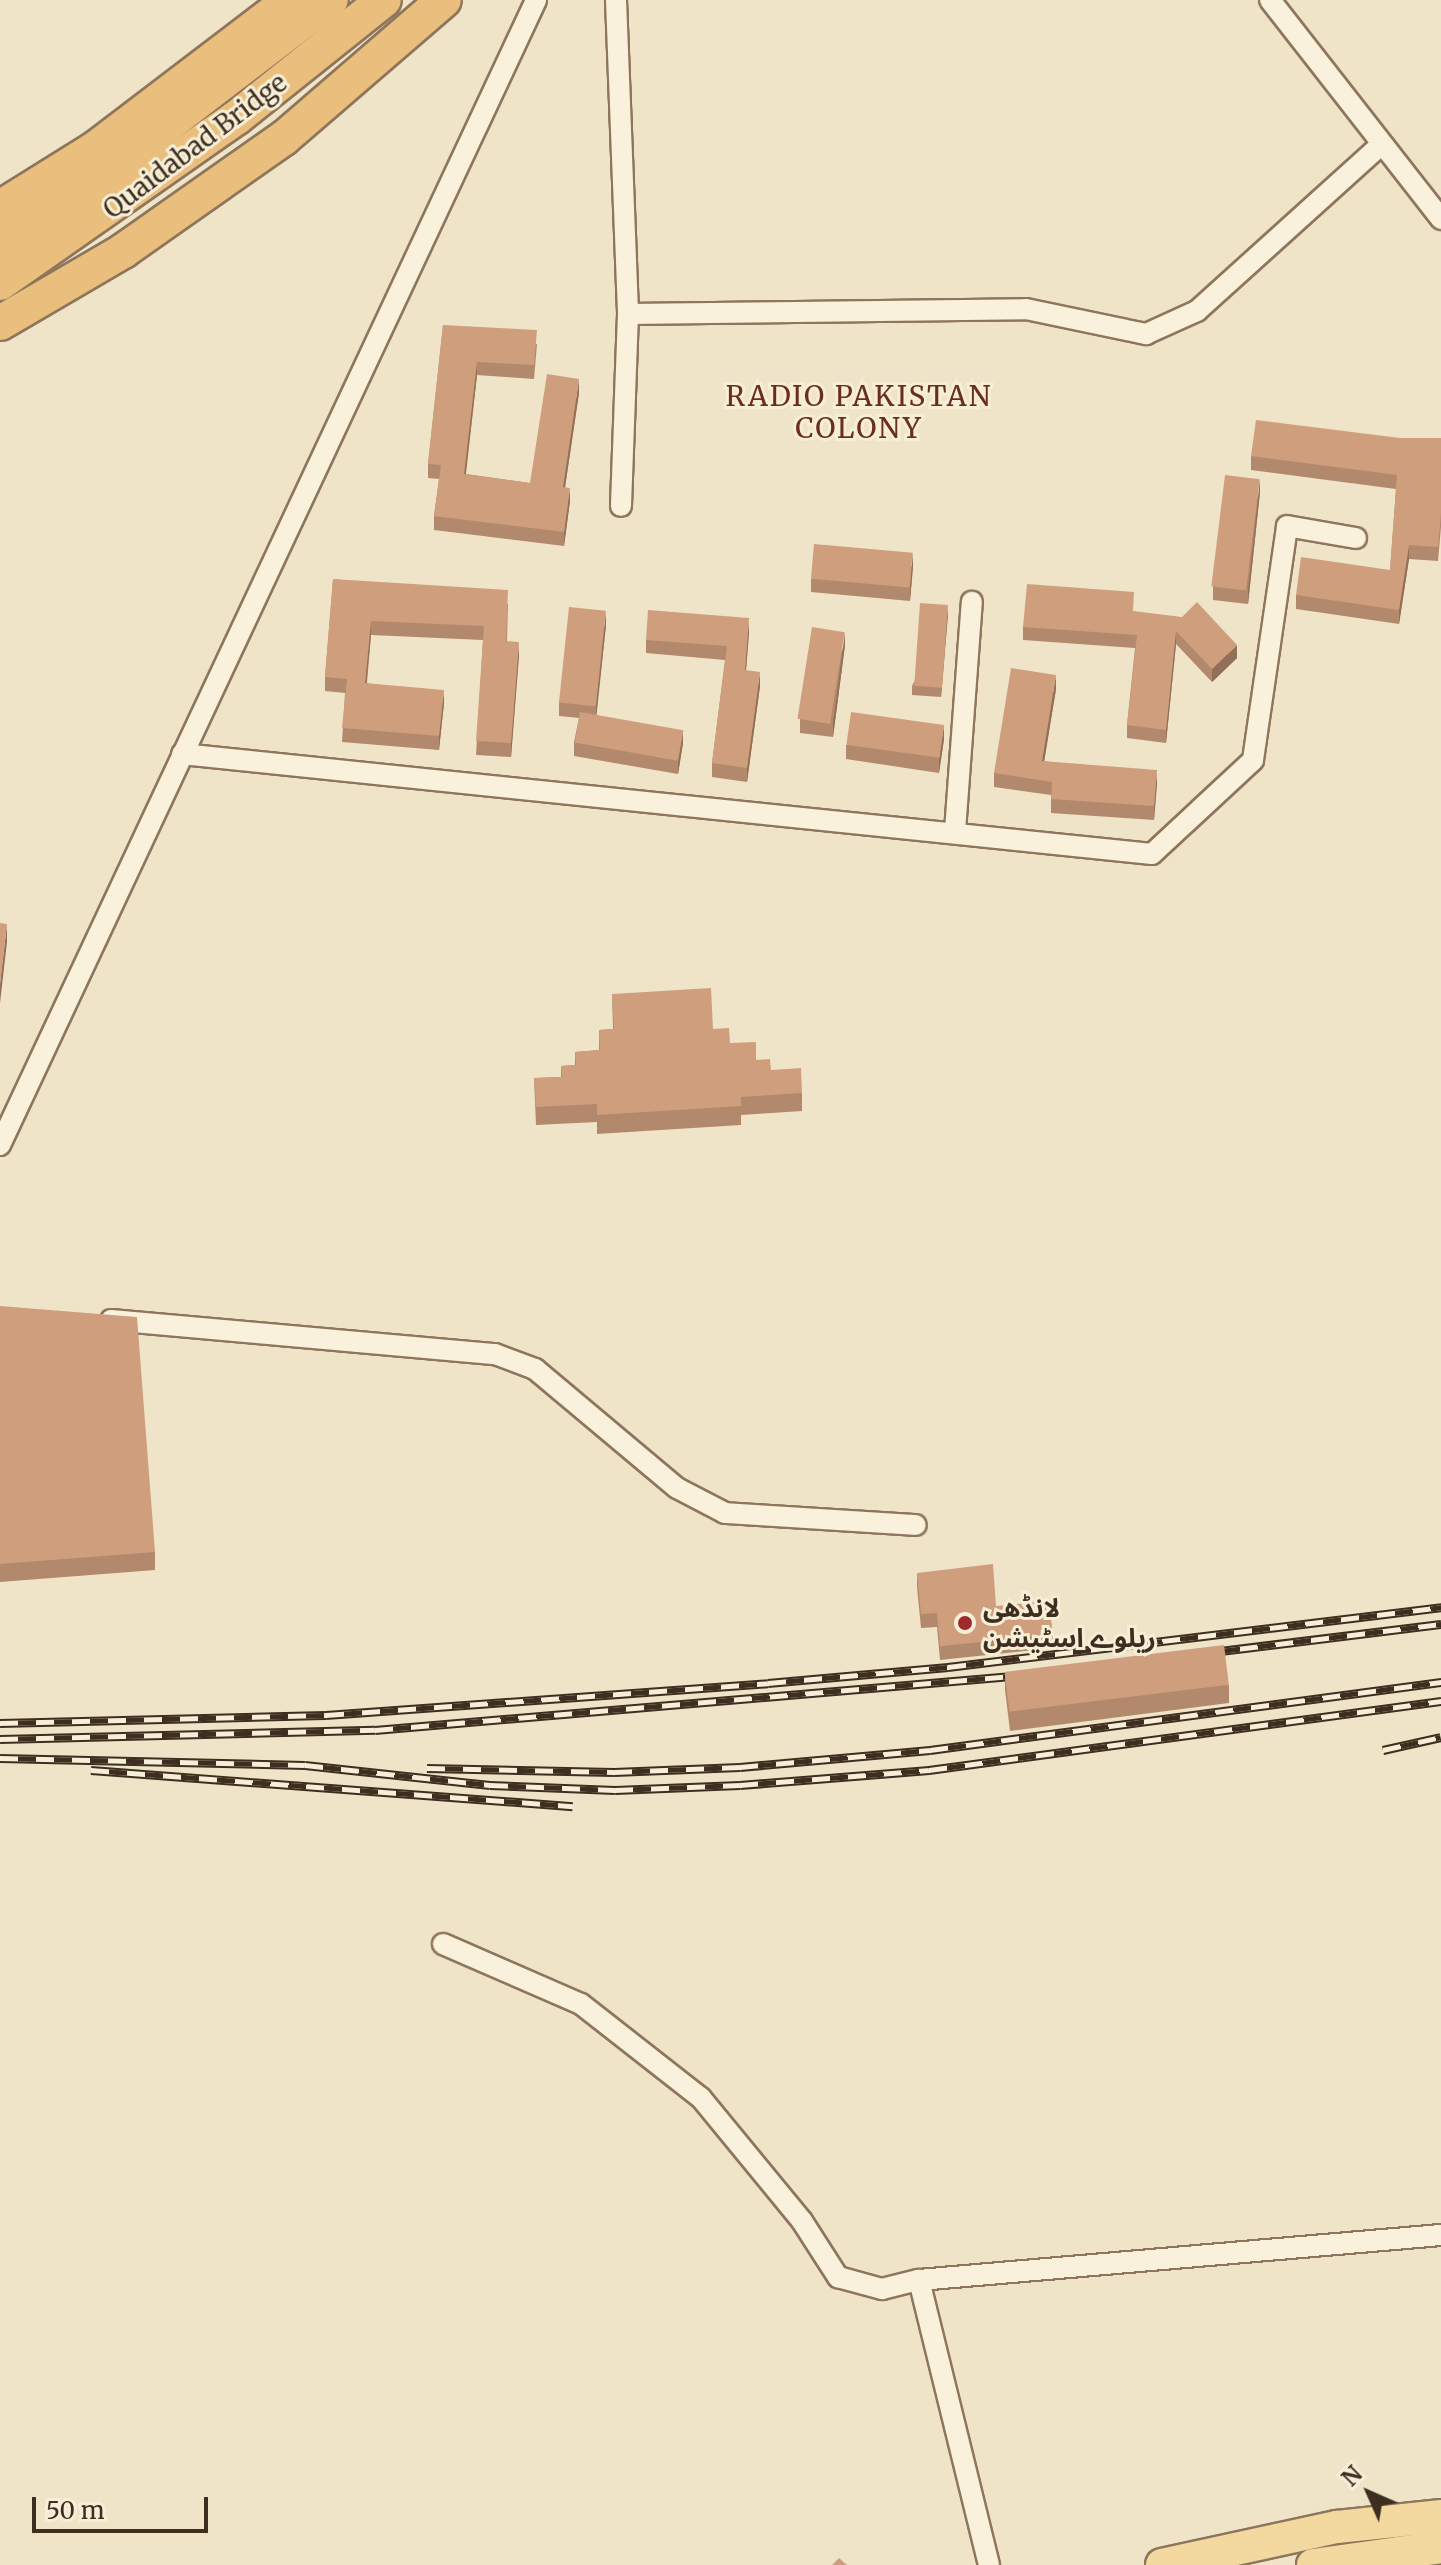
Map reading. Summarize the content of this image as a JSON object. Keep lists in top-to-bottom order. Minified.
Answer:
{"streets":{"highway":["Quaidabad Bridge"]},"districts":["RADIO PAKISTAN COLONY"],"places":["لانڈھی ریلوے اسٹیشن"],"scale_bar":"50 m","north":"top left"}
